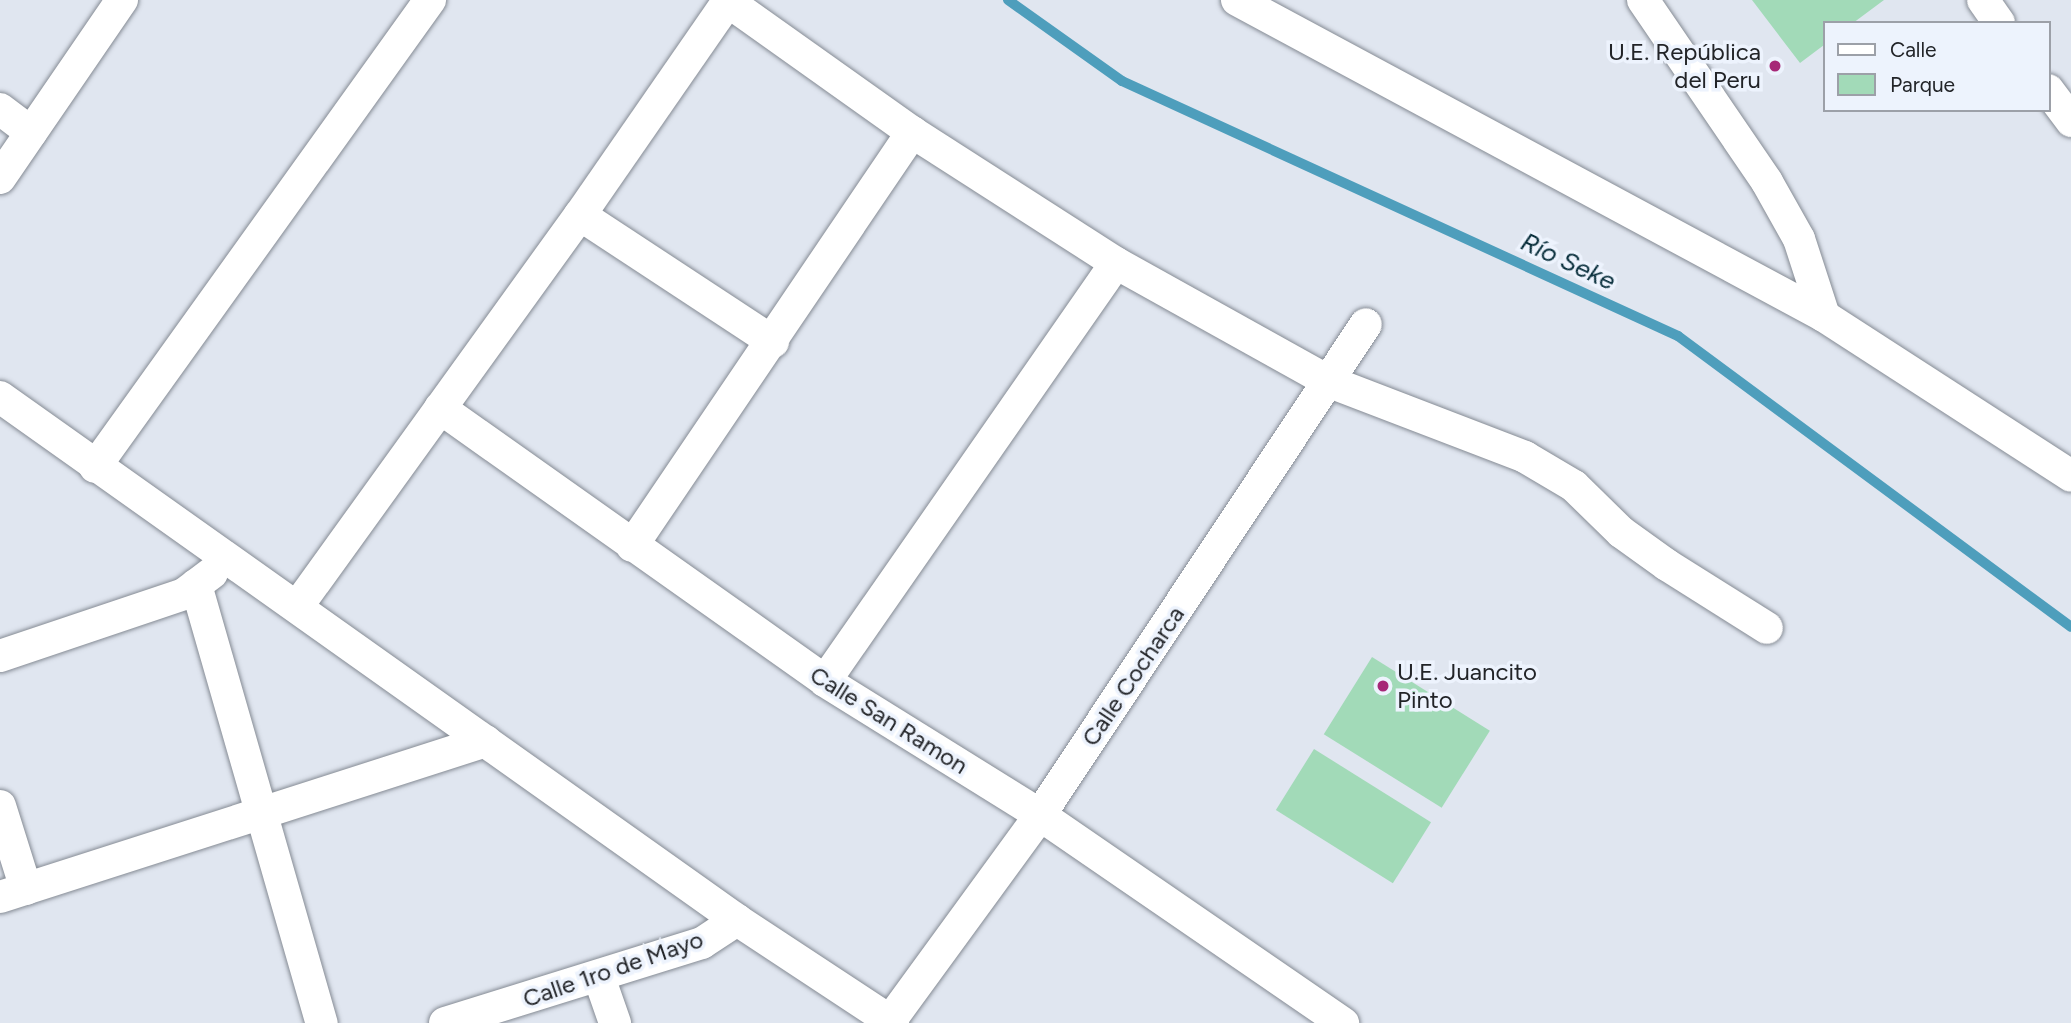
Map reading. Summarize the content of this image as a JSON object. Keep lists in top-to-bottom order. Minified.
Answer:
{"streets":{"street":["Calle Cocharca","Calle San Ramon","Calle 1ro de Mayo"]},"crossings":[["Calle Cocharca","Calle San Ramon"]],"water":["Río Seke"],"places":["U.E. República del Peru","U.E. Juancito Pinto"],"legend":["Calle","Parque"]}
